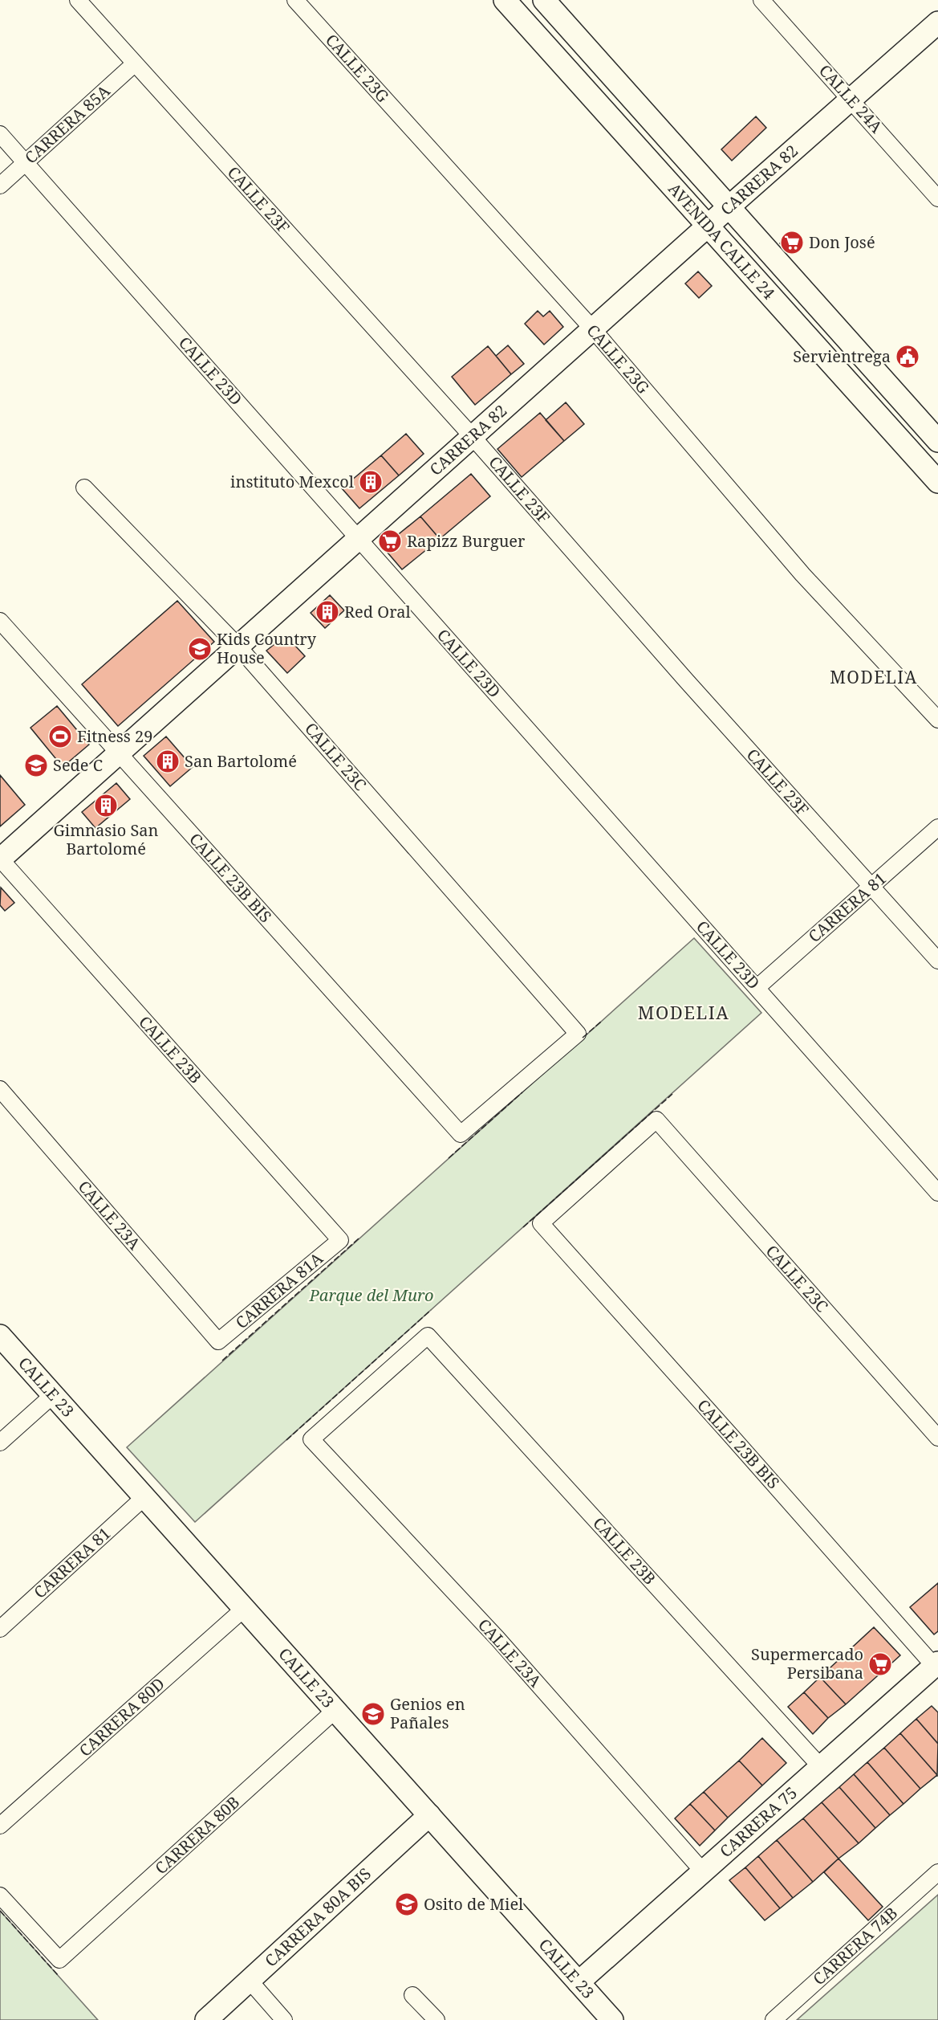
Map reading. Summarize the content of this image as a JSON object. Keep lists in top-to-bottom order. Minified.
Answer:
{"streets":{"street":["CALLE 23G","CALLE 24A","CARRERA 85A","CARRERA 82","CALLE 23F","AVENIDA CALLE 24","CALLE 23D","CALLE 23C","CALLE 23B BIS","CARRERA 81","CALLE 23B","CALLE 23A","CARRERA 81A","CALLE 23","CARRERA 80D","CARRERA 75","CARRERA 80B","CARRERA 80A BIS","CARRERA 74B"]},"crossings":[["CALLE 23G","CARRERA 82"],["CALLE 24A","CARRERA 82"],["CARRERA 85A","CALLE 23F"],["CARRERA 85A","CALLE 23D"],["CARRERA 82","CALLE 23F"],["CARRERA 82","AVENIDA CALLE 24"],["CARRERA 82","CALLE 23D"],["CARRERA 82","CALLE 23C"],["CARRERA 82","CALLE 23B BIS"],["CARRERA 82","CALLE 23B"],["CALLE 23F","CARRERA 81"],["CALLE 23D","CARRERA 81"],["CALLE 23C","CALLE 23B BIS"],["CALLE 23B BIS","CARRERA 75"],["CARRERA 81","CALLE 23"],["CALLE 23B","CALLE 23A"],["CALLE 23B","CARRERA 81A"],["CALLE 23B","CARRERA 75"],["CALLE 23A","CARRERA 81A"],["CALLE 23A","CARRERA 75"],["CALLE 23","CARRERA 80D"],["CALLE 23","CARRERA 75"],["CALLE 23","CARRERA 80B"],["CALLE 23","CARRERA 80A BIS"]],"districts":["MODELIA","MODELIA"],"parks":["Parque del Muro"],"places":{"supermarket":["Don José","Rapizz Burguer","Supermercado Persibana"],"public building":["Servientrega"],"building":["instituto Mexcol","Red Oral","San Bartolomé","Gimnasio San Bartolomé"],"school or university":["Kids Country House","Sede C","Genios en Pañales","Osito de Miel"],"sports":["Fitness 29"]}}
